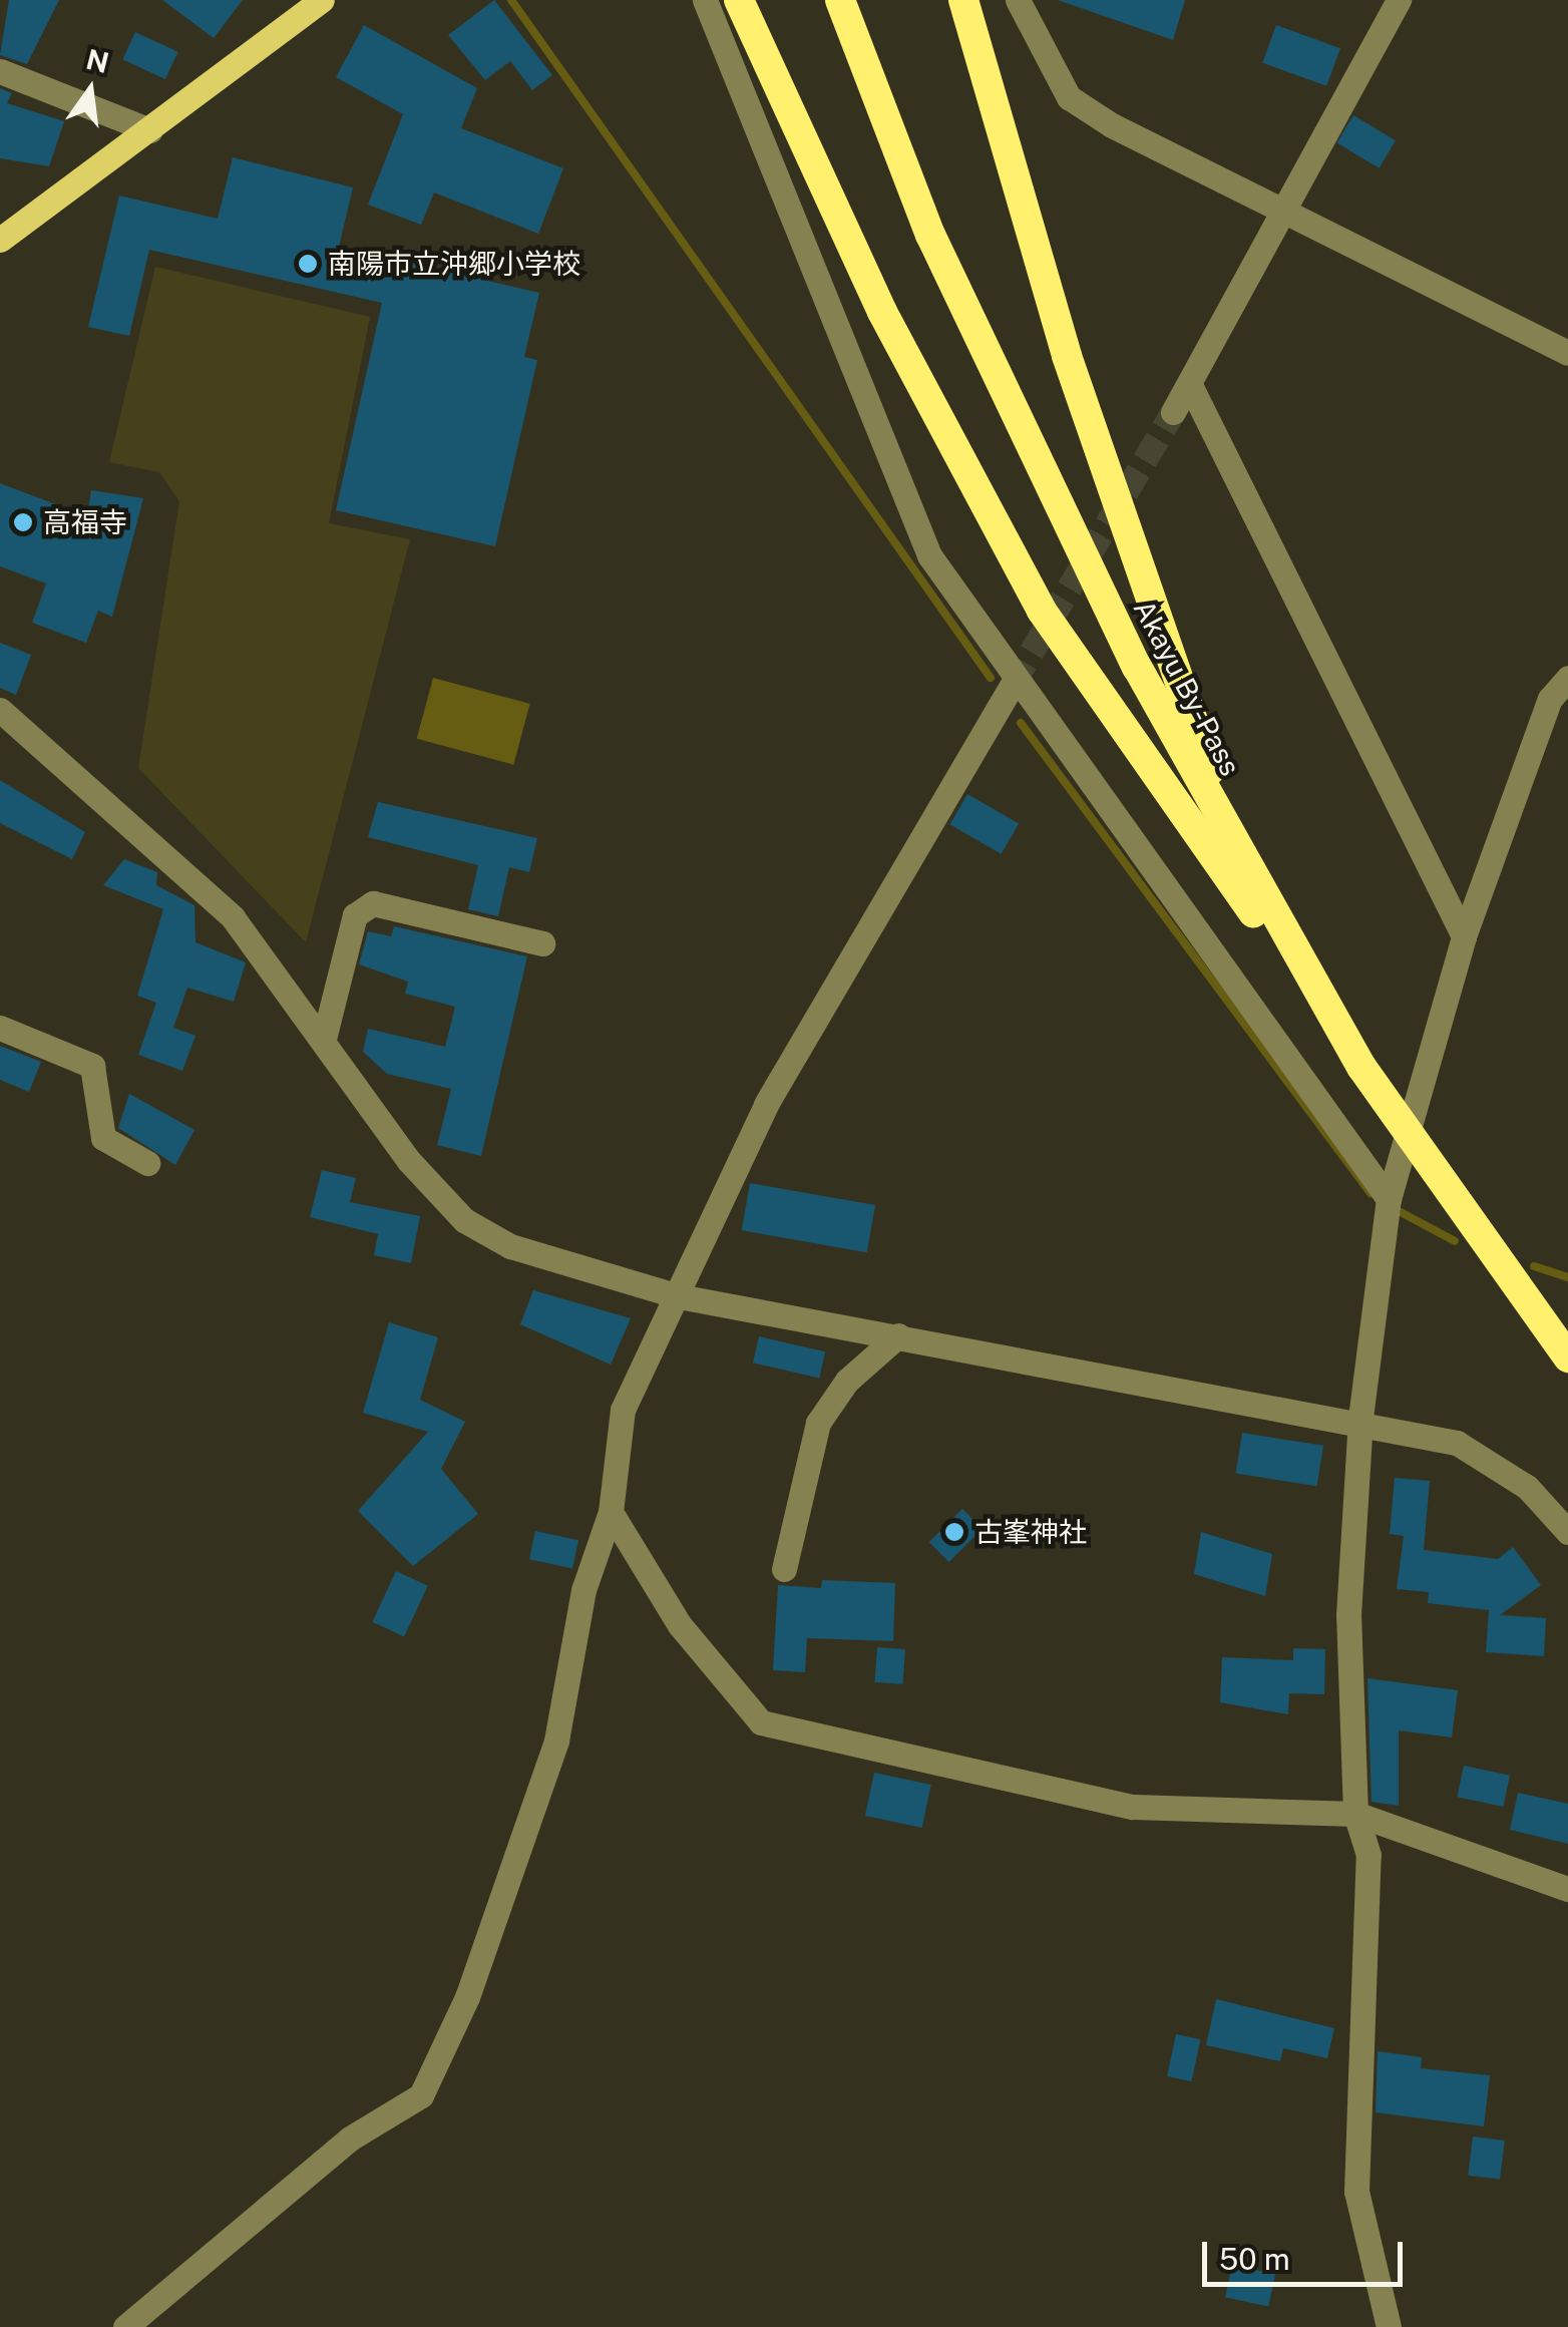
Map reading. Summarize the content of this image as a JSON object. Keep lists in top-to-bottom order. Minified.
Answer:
{"streets":{"highway":["Akayu By-Pass"]},"places":["南陽市立沖郷小学校","高福寺","古峯神社"],"scale_bar":"50 m","north":"top"}
